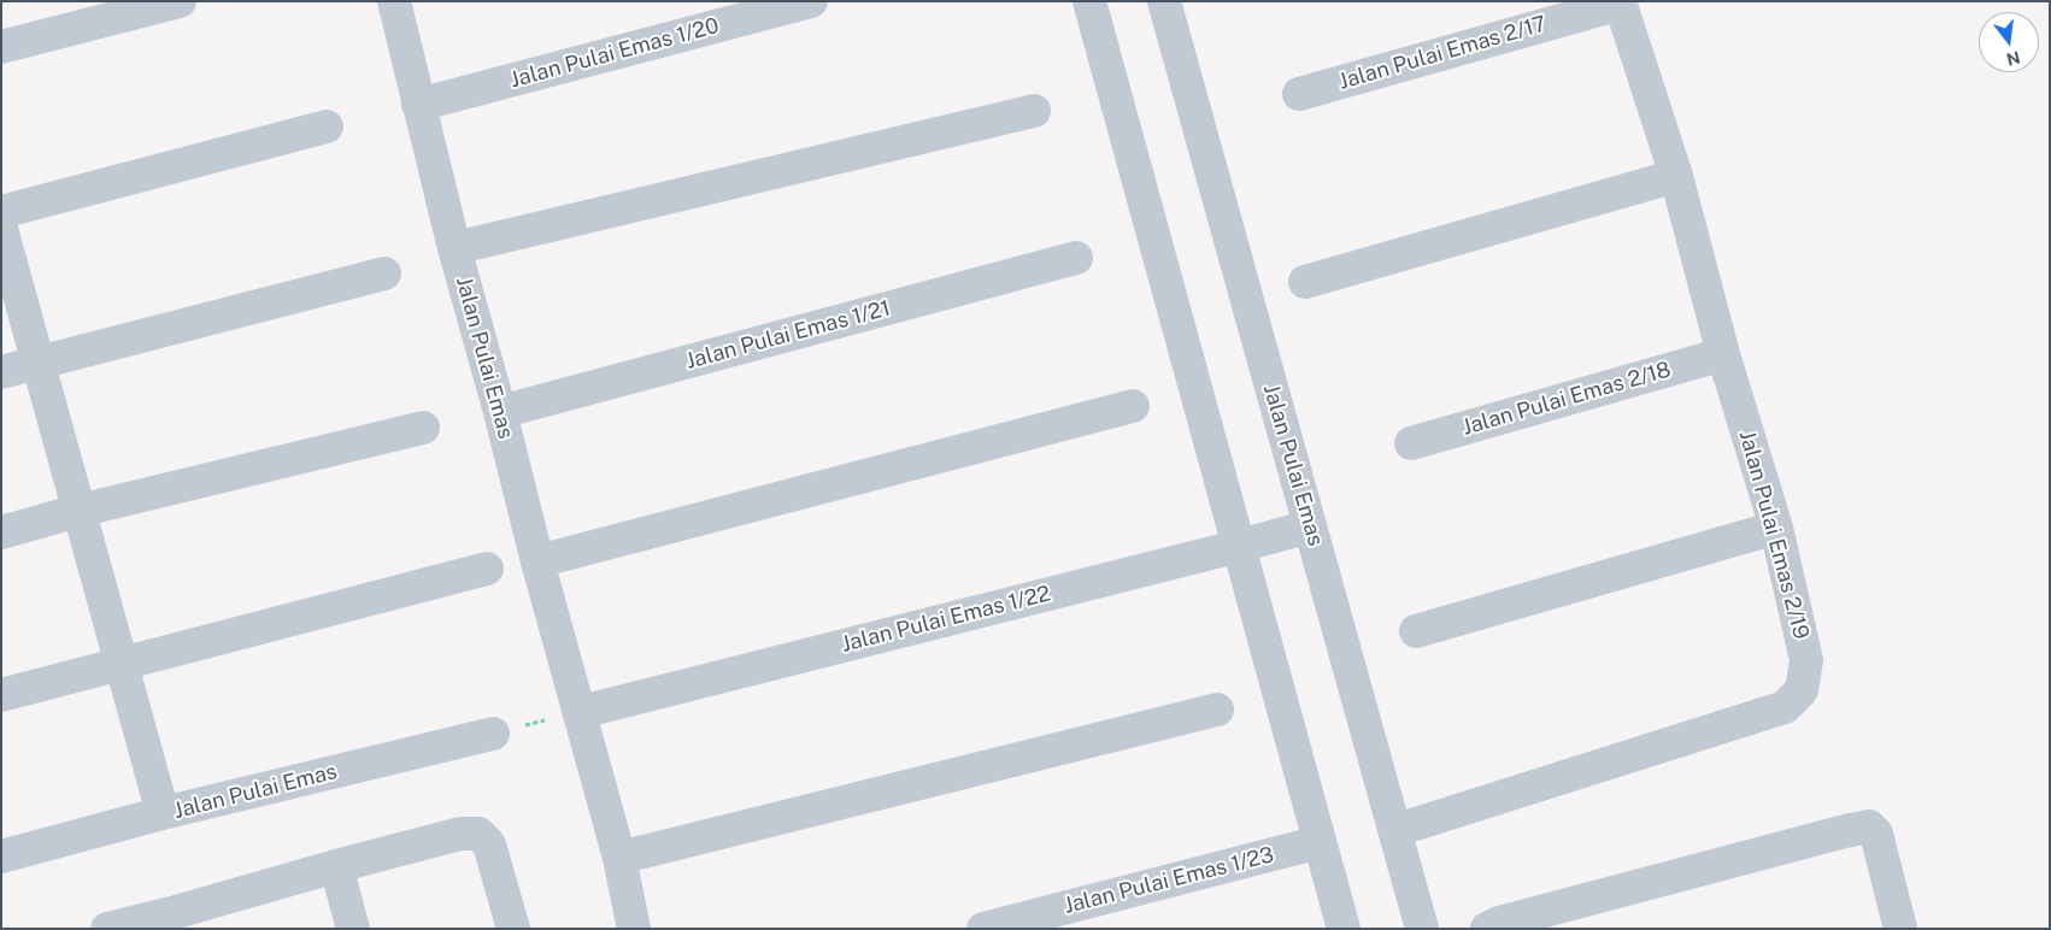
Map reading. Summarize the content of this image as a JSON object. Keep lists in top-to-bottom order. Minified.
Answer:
{"streets":{"street":["Jalan Pulai Emas 1/20","Jalan Pulai Emas 2/17","Jalan Pulai Emas 1/21","Jalan Pulai Emas","Jalan Pulai Emas 2/18","Jalan Pulai Emas 2/19","Jalan Pulai Emas 1/22","Jalan Pulai Emas 1/23"]},"crossings":[["Jalan Pulai Emas 1/20","Jalan Pulai Emas"],["Jalan Pulai Emas 2/17","Jalan Pulai Emas 2/19"],["Jalan Pulai Emas 1/21","Jalan Pulai Emas"],["Jalan Pulai Emas","Jalan Pulai Emas 2/19"],["Jalan Pulai Emas","Jalan Pulai Emas 1/22"],["Jalan Pulai Emas 2/18","Jalan Pulai Emas 2/19"]],"north":"bottom"}
